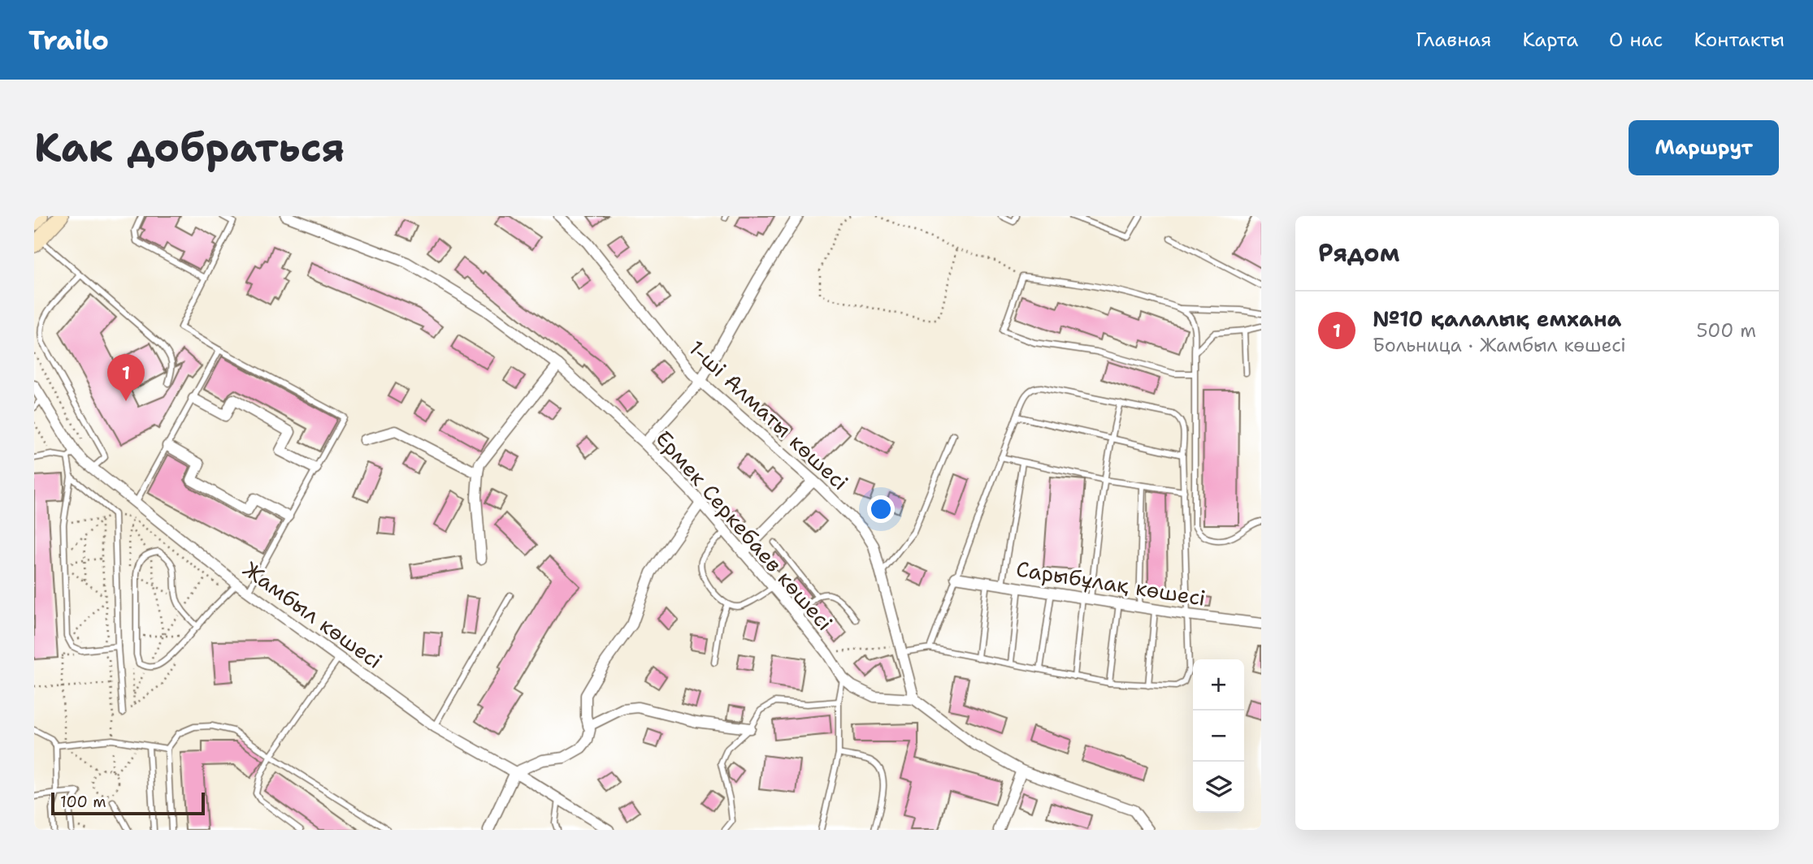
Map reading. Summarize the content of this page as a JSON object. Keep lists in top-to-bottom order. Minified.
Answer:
{"streets":{"street":["1-ші Алматы көшесі","Ермек Серкебаев көшесі","Сарыбұлақ көшесі","Жамбыл көшесі"]},"crossings":[["1-ші Алматы көшесі","Ермек Серкебаев көшесі"]],"scale_bar":"100 m","page":{"header":"Trailo","nav":["Главная","Карта","О нас","Контакты"],"buttons":"Маршрут","title":"Как добраться","heading":"Рядом","list":[{"mark":"1","name":"№10 қалалық емхана","note":"Больница · Жамбыл көшесі","value":"500 m"}],"pins":"1","map_buttons":["+","−"],"scale":"100 m"}}
